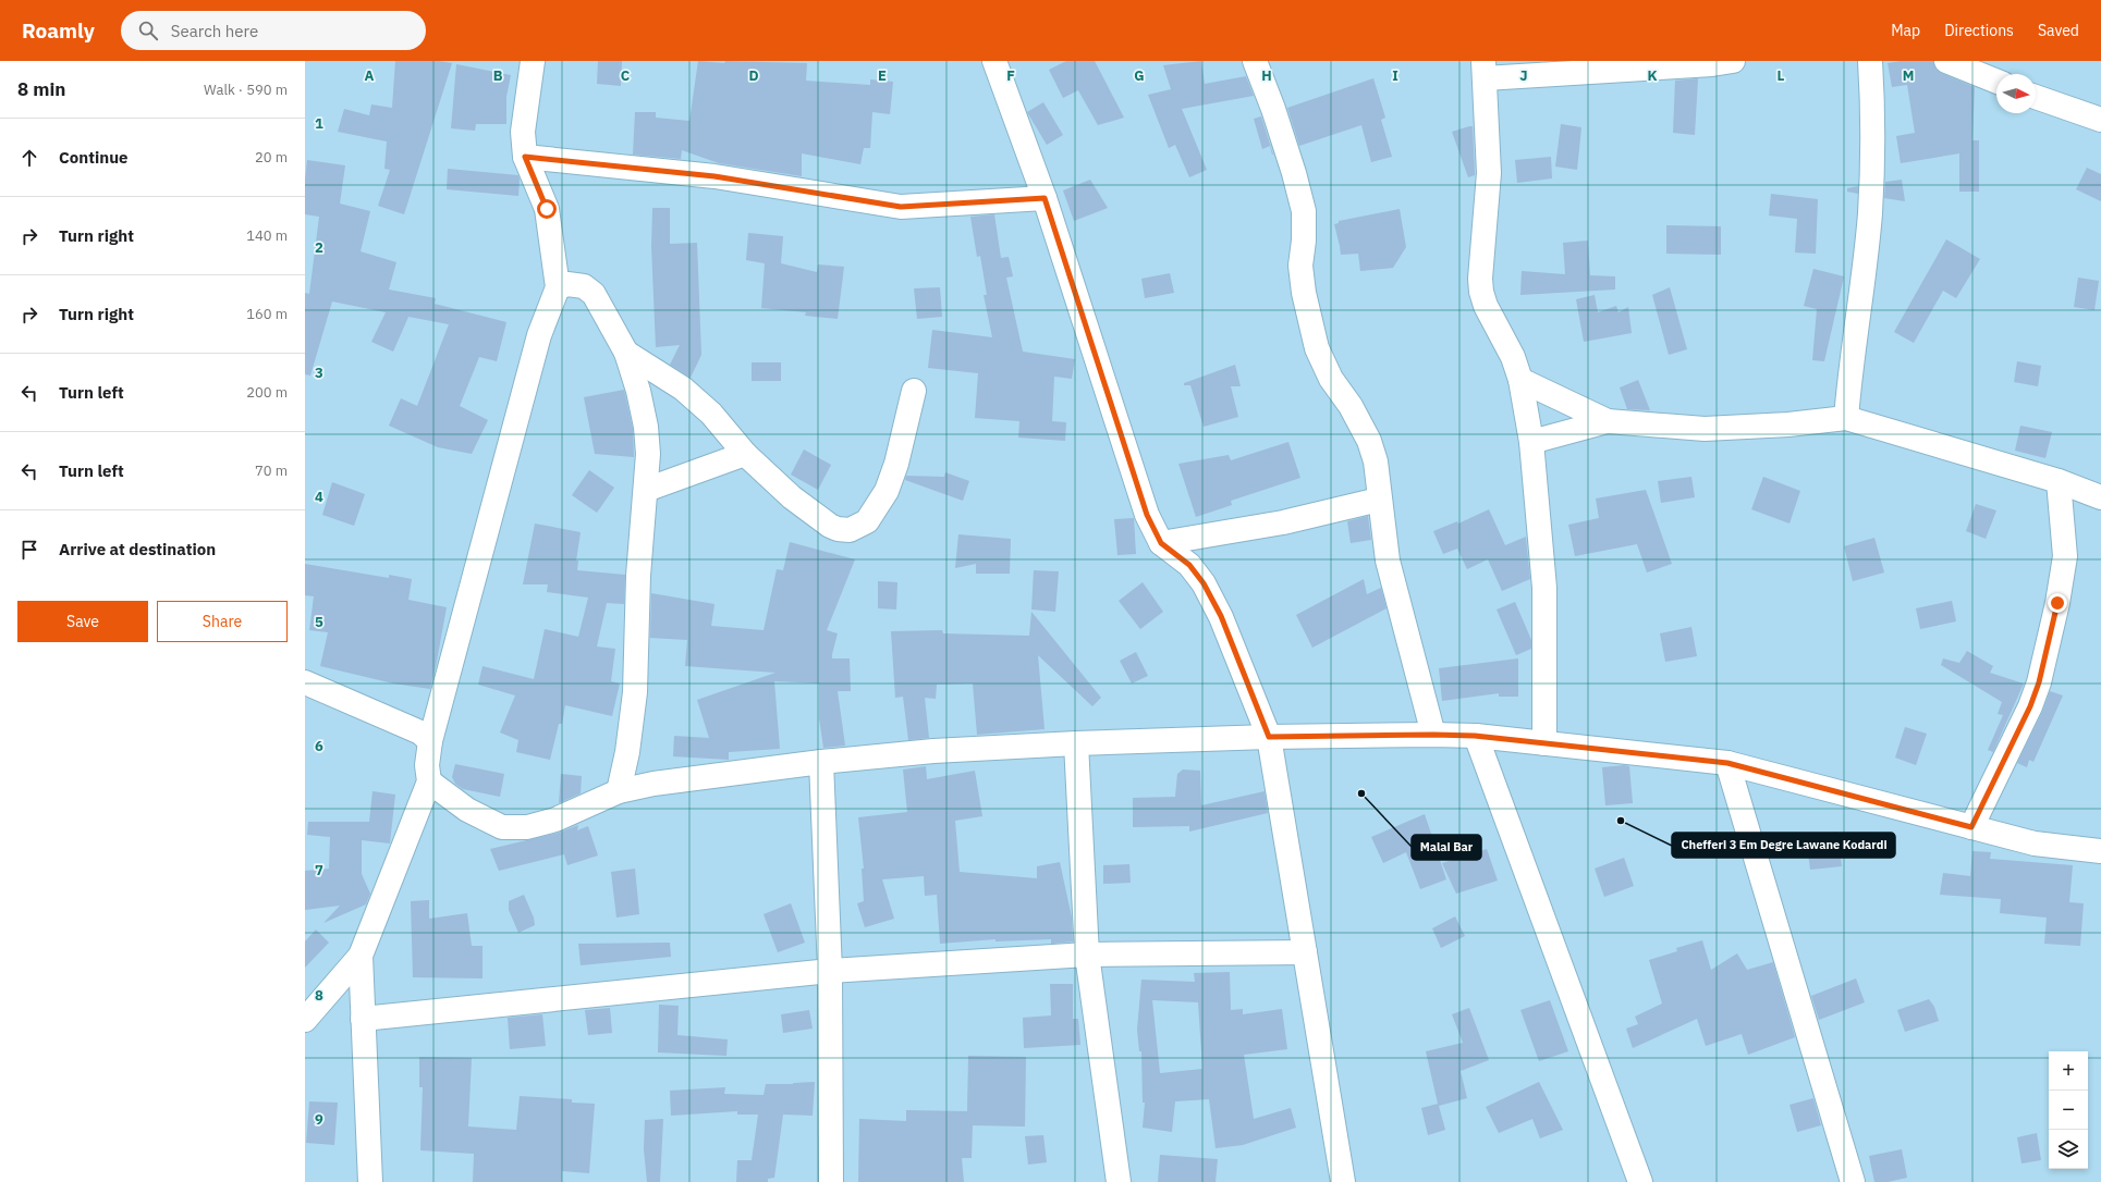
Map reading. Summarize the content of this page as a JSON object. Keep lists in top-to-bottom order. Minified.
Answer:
{"places":["Malai Bar","Chefferi 3 Em Degre Lawane Kodardi"],"north":"right","page":{"header":"Roamly","search":"Search here","nav":["Map","Directions","Saved"],"heading":["8 min","Walk · 590 m"],"list":[["Continue","20 m"],["Turn right","140 m"],["Turn right","160 m"],["Turn left","200 m"],["Turn left","70 m"],"Arrive at destination"],"buttons":["Save","Share"],"map_buttons":["+","−"]},"grid":{"columns":["A","B","C","D","E","F","G","H","I","J","K","L","M"],"rows":["1","2","3","4","5","6","7","8","9"]}}
